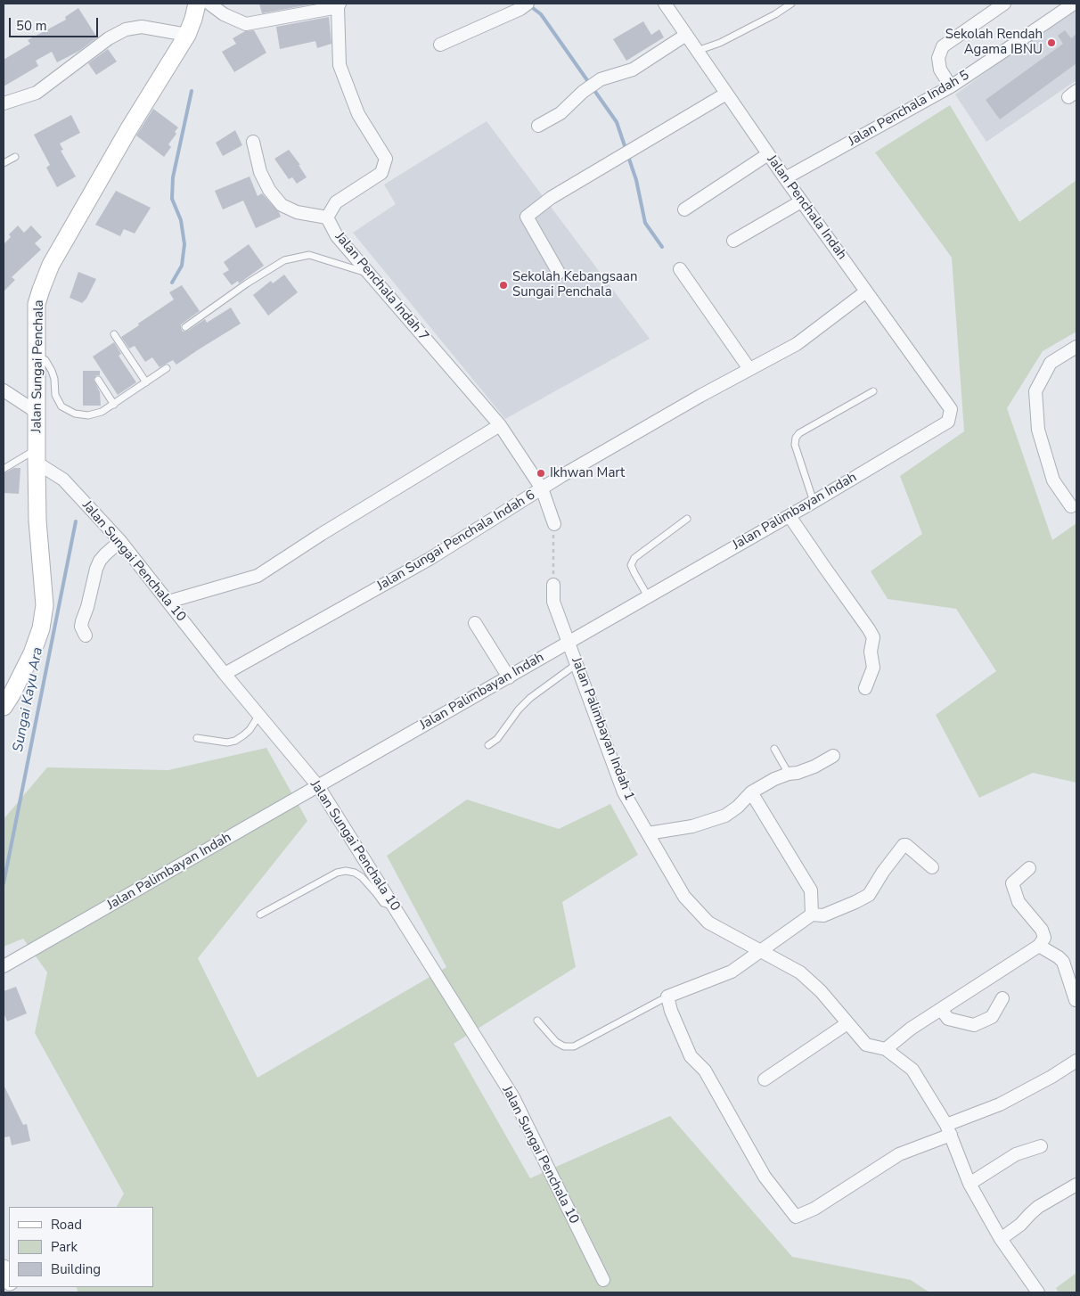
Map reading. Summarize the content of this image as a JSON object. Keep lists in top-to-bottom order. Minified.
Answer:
{"streets":{"street":["Jalan Penchala Indah 5","Jalan Penchala Indah","Jalan Penchala Indah 7","Jalan Sungai Penchala","Jalan Palimbayan Indah","Jalan Sungai Penchala Indah 6","Jalan Sungai Penchala 10","Jalan Palimbayan Indah 1"]},"crossings":[["Jalan Penchala Indah 5","Jalan Penchala Indah"],["Jalan Penchala Indah","Jalan Palimbayan Indah"],["Jalan Penchala Indah","Jalan Sungai Penchala Indah 6"],["Jalan Penchala Indah 7","Jalan Sungai Penchala Indah 6"],["Jalan Sungai Penchala","Jalan Sungai Penchala 10"],["Jalan Palimbayan Indah","Jalan Sungai Penchala 10"],["Jalan Palimbayan Indah","Jalan Palimbayan Indah 1"],["Jalan Sungai Penchala Indah 6","Jalan Sungai Penchala 10"]],"water":["Sungai Kayu Ara"],"places":["Sekolah Rendah Agama IBNU","Sekolah Kebangsaan Sungai Penchala","Ikhwan Mart"],"legend":["Road","Park","Building"],"scale_bar":"50 m"}
